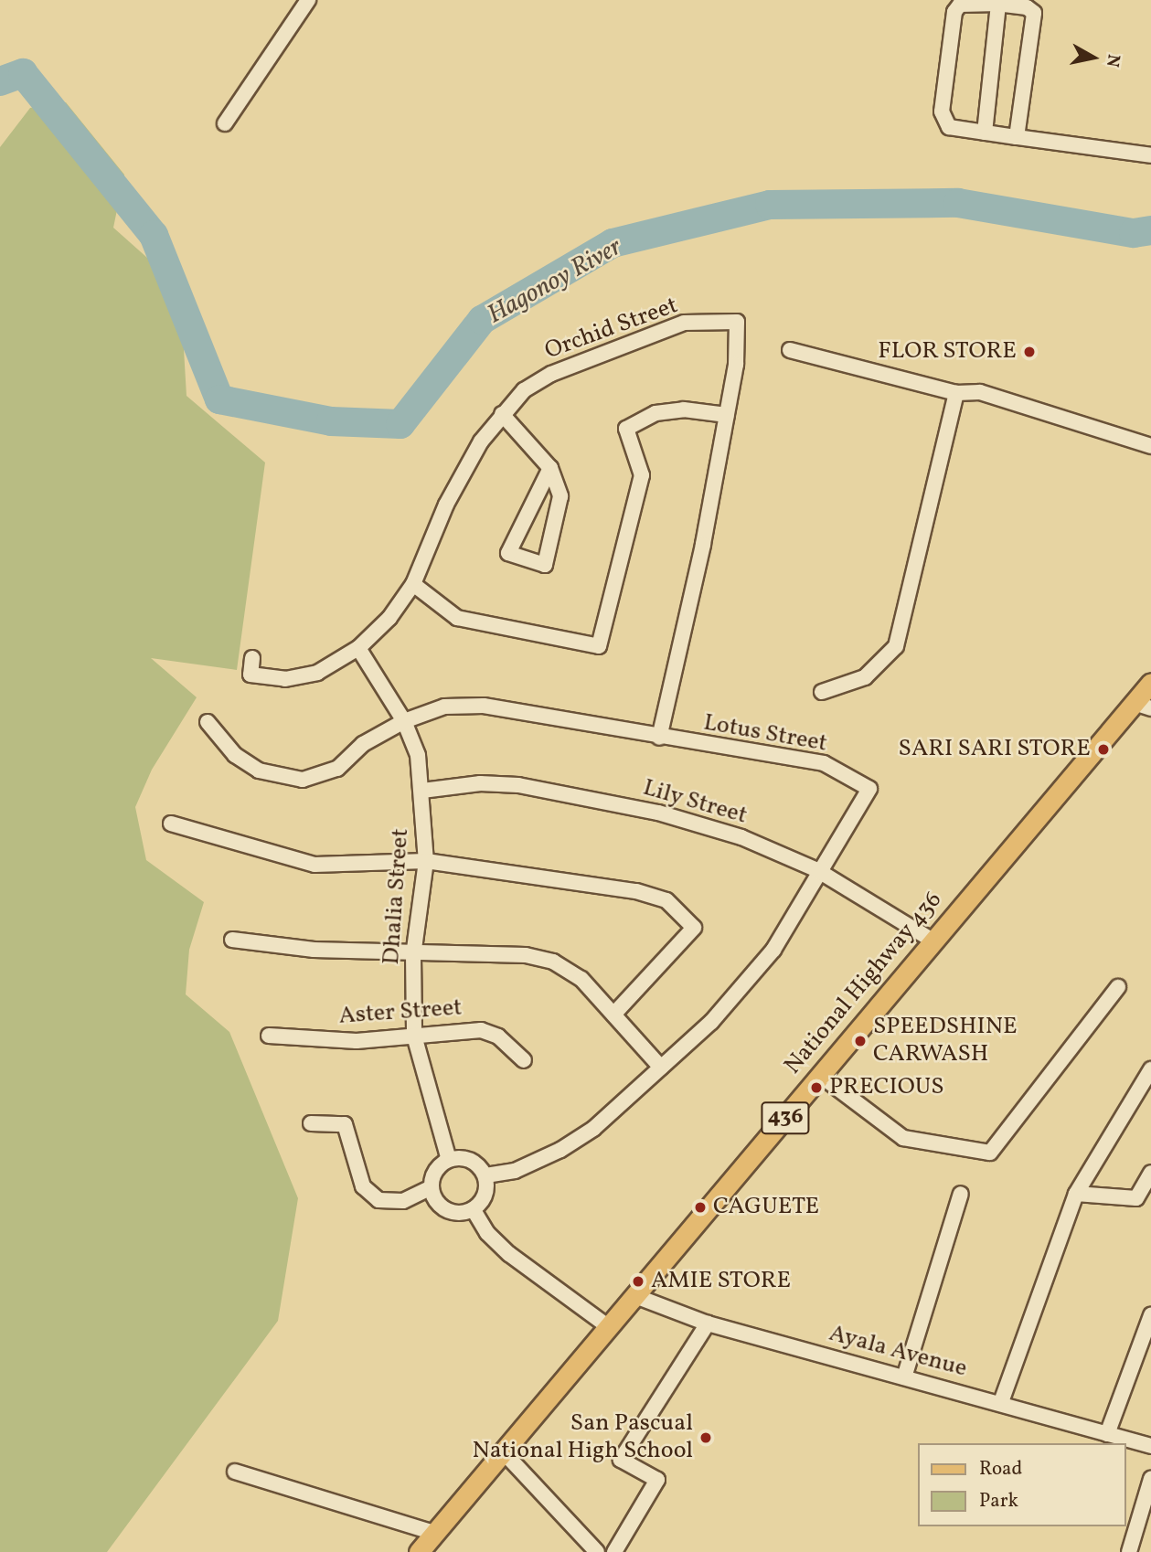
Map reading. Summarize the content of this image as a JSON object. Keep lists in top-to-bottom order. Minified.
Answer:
{"streets":{"main road":["National Highway 436","436"],"street":["Orchid Street","Lotus Street","Lily Street","Dhalia Street","Aster Street","Ayala Avenue"]},"crossings":[["Orchid Street","Lotus Street"],["Orchid Street","Dhalia Street"],["Lotus Street","Lily Street"],["Lotus Street","Dhalia Street"],["Lily Street","Dhalia Street"],["Lily Street","National Highway 436"],["Dhalia Street","Aster Street"],["National Highway 436","Ayala Avenue"]],"water":["Hagonoy River"],"places":["FLOR STORE","SARI SARI STORE","SPEEDSHINE CARWASH","PRECIOUS","CAGUETE","AMIE STORE","San Pascual National High School"],"legend":["Road","Park"],"north":"right"}
